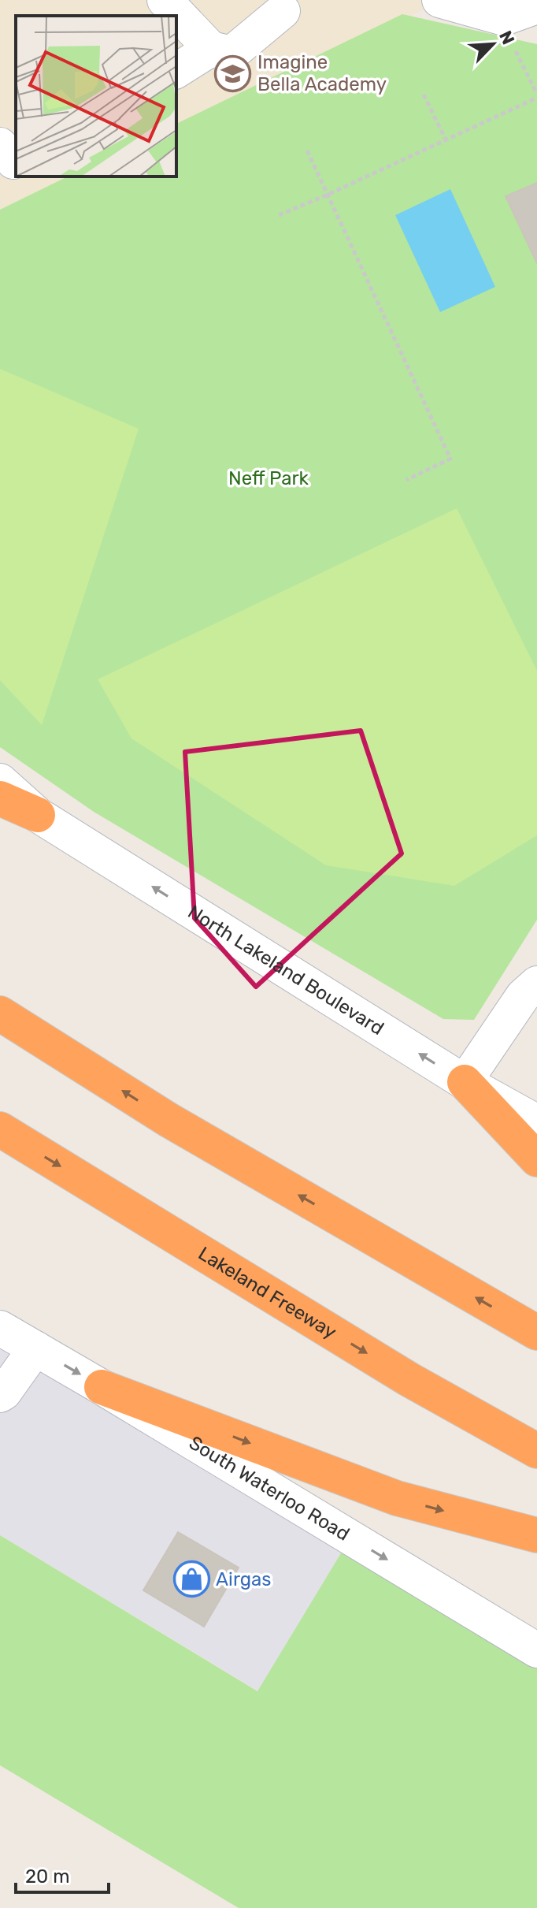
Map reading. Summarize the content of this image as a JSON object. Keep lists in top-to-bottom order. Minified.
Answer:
{"streets":{"highway":["Lakeland Freeway"],"street":["North Lakeland Boulevard","South Waterloo Road"]},"one_way":["North Lakeland Boulevard","South Waterloo Road"],"parks":["Neff Park"],"places":{"school or university":["Imagine Bella Academy"],"shop":["Airgas"]},"scale_bar":"20 m","north":"top right"}
